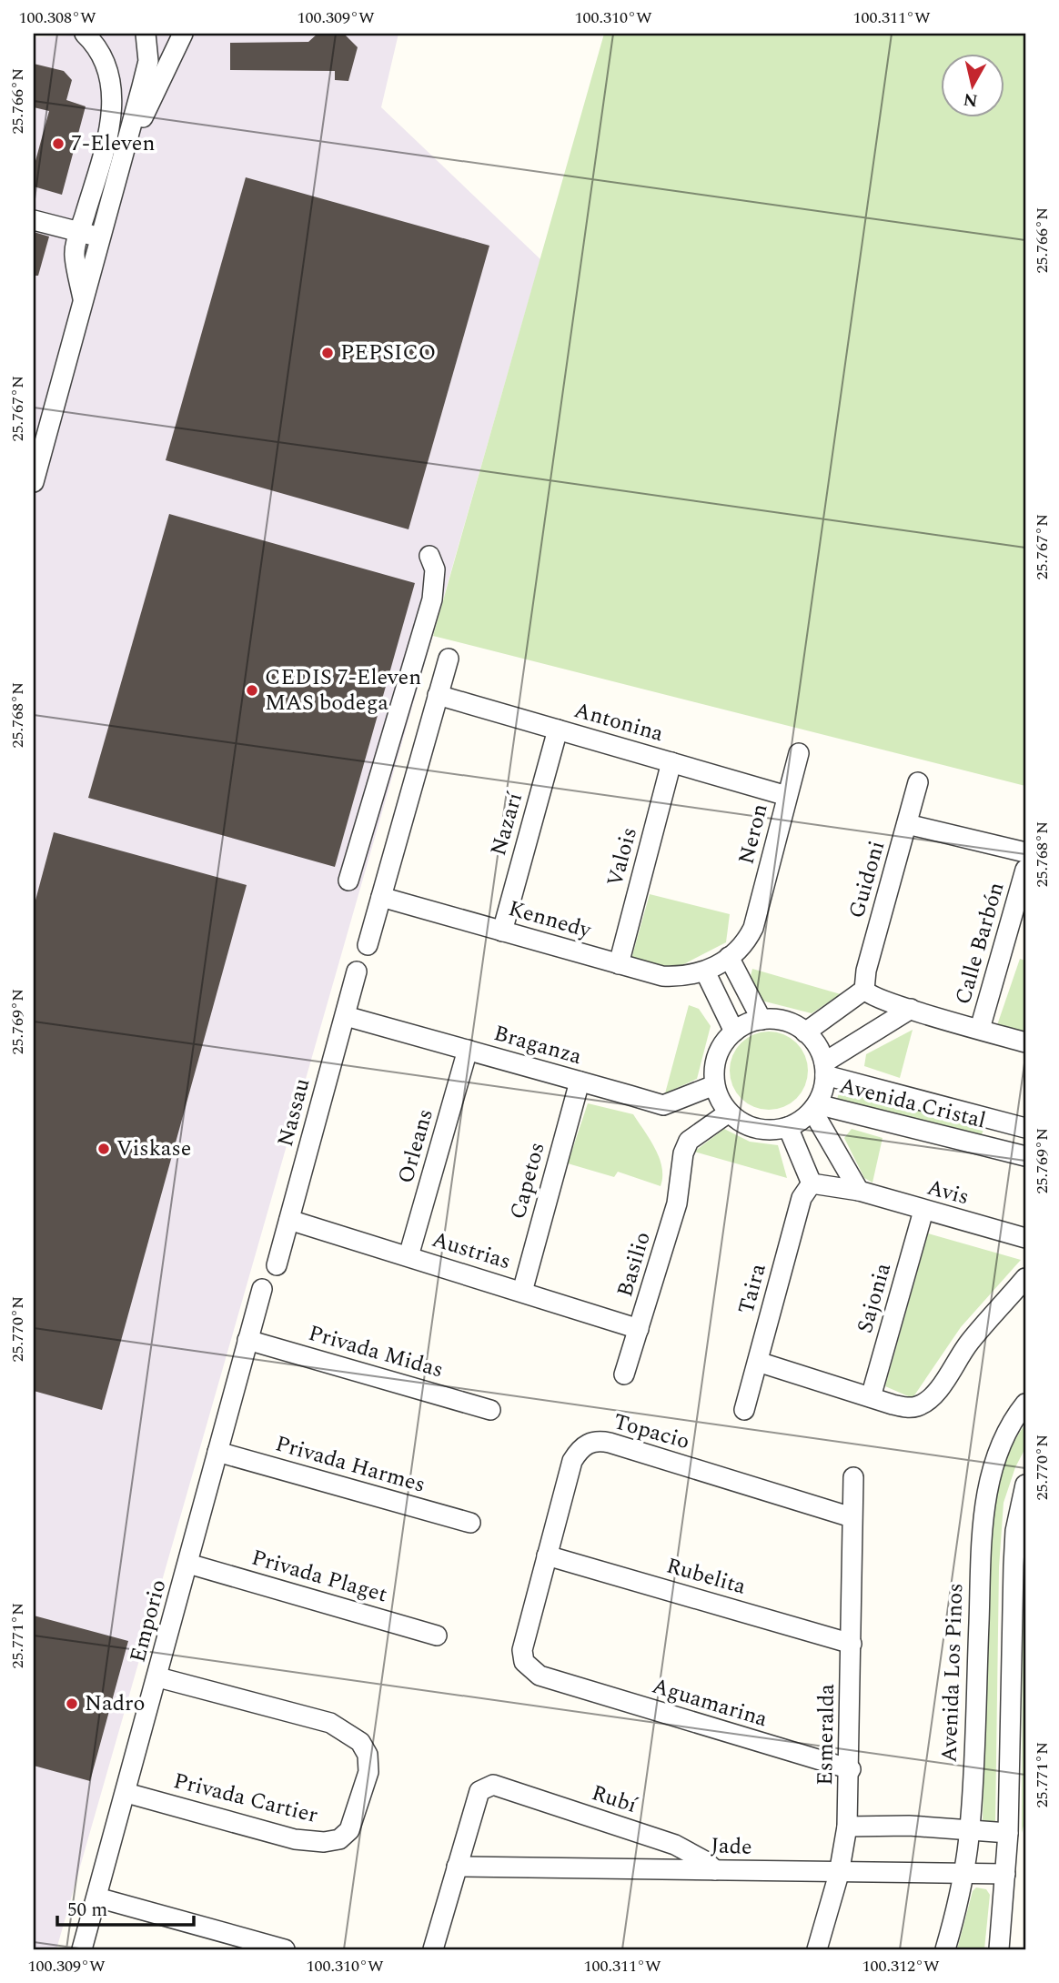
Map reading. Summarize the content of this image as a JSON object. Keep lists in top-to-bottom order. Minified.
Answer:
{"streets":{"street":["Antonina","Nazarí","Neron","Valois","Guidoni","Kennedy","Calle Barbón","Braganza","Avenida Cristal","Nassau","Orleans","Capetos","Avis","Austrias","Basilio","Taira","Sajonia","Privada Midas","Topacio","Privada Harmes","Privada Plaget","Rubelita","Emporio","Avenida Los Pinos","Aguamarina","Esmeralda","Privada Cartier","Rubí","Jade"]},"crossings":[["Antonina","Nazarí"],["Antonina","Neron"],["Antonina","Valois"],["Nazarí","Kennedy"],["Neron","Kennedy"],["Valois","Kennedy"],["Braganza","Avenida Cristal"],["Braganza","Nassau"],["Braganza","Orleans"],["Braganza","Capetos"],["Braganza","Basilio"],["Avenida Cristal","Basilio"],["Nassau","Austrias"],["Orleans","Austrias"],["Capetos","Austrias"],["Avis","Taira"],["Avis","Sajonia"],["Austrias","Basilio"],["Privada Midas","Emporio"],["Topacio","Rubelita"],["Topacio","Aguamarina"],["Topacio","Esmeralda"],["Privada Harmes","Emporio"],["Privada Plaget","Emporio"],["Rubelita","Esmeralda"],["Emporio","Privada Cartier"],["Avenida Los Pinos","Jade"],["Aguamarina","Esmeralda"],["Esmeralda","Jade"],["Rubí","Jade"]],"places":["7-Eleven","PEPSICO","CEDIS 7-Eleven MAS bodega","Viskase","Nadro"],"scale_bar":"50 m","north":"bottom","coordinates":["100.308°W","100.309°W","100.310°W","100.311°W","25.766°N","25.767°N","25.768°N","25.769°N","25.770°N","25.771°N","100.312°W"]}
